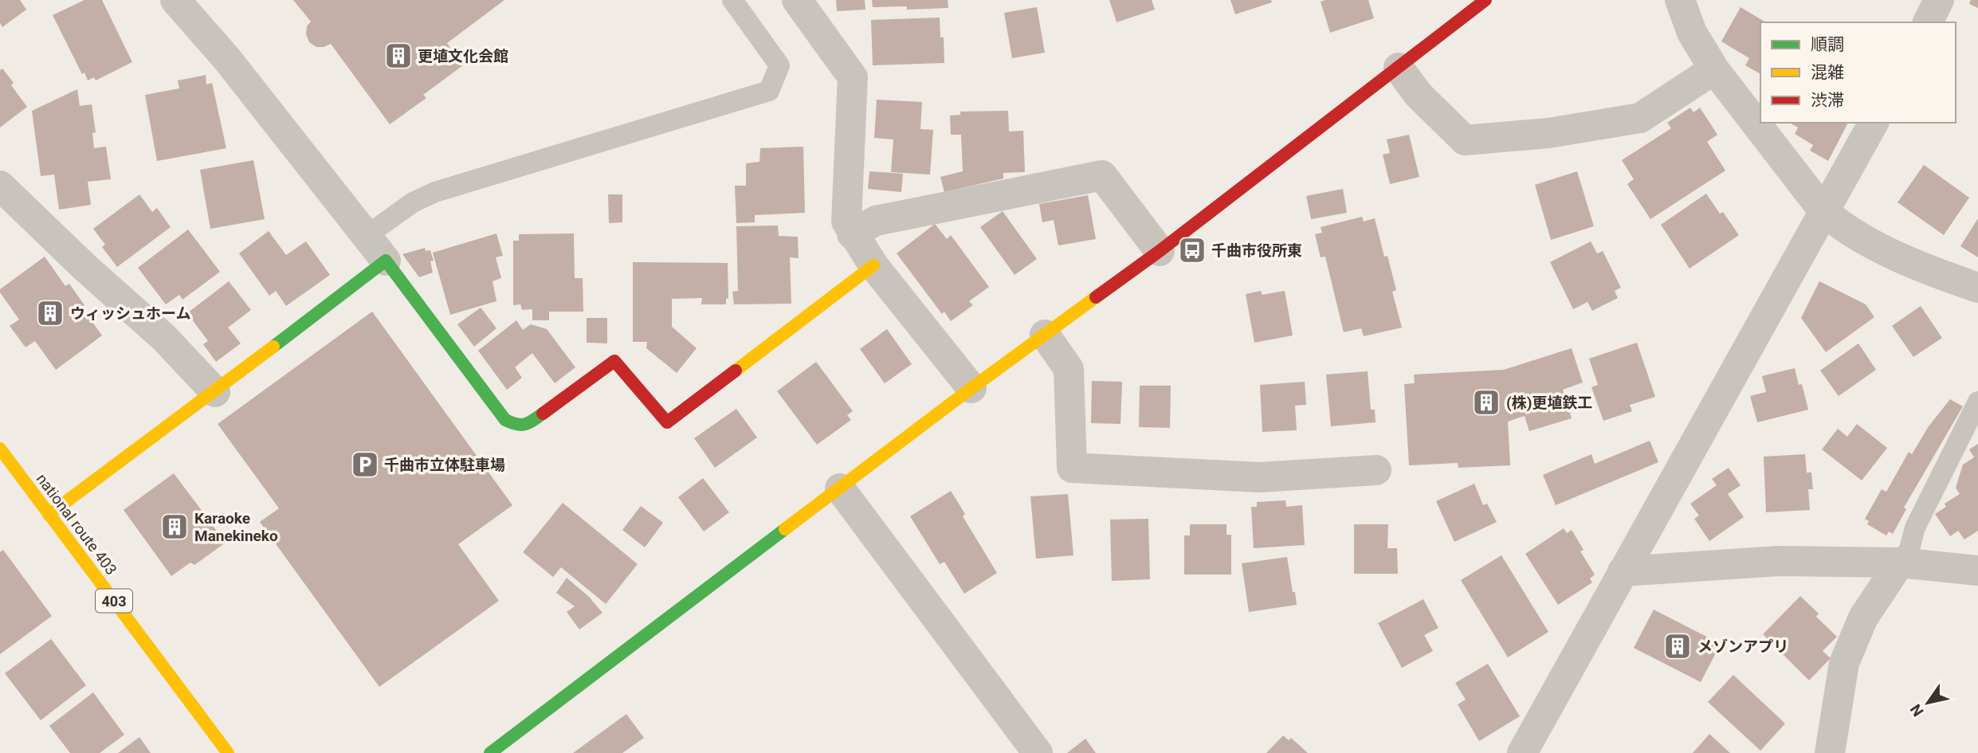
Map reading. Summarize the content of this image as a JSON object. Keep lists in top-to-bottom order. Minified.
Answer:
{"streets":{"main road":["national route 403","403"]},"places":{"building":["更埴文化会館","ウィッシュホーム","(株)更埴鉄工","Karaoke Manekineko","メゾンアプリ"],"bus stop":["千曲市役所東"],"parking":["千曲市立体駐車場"]},"legend":["順調","混雑","渋滞"],"north":"bottom left"}
